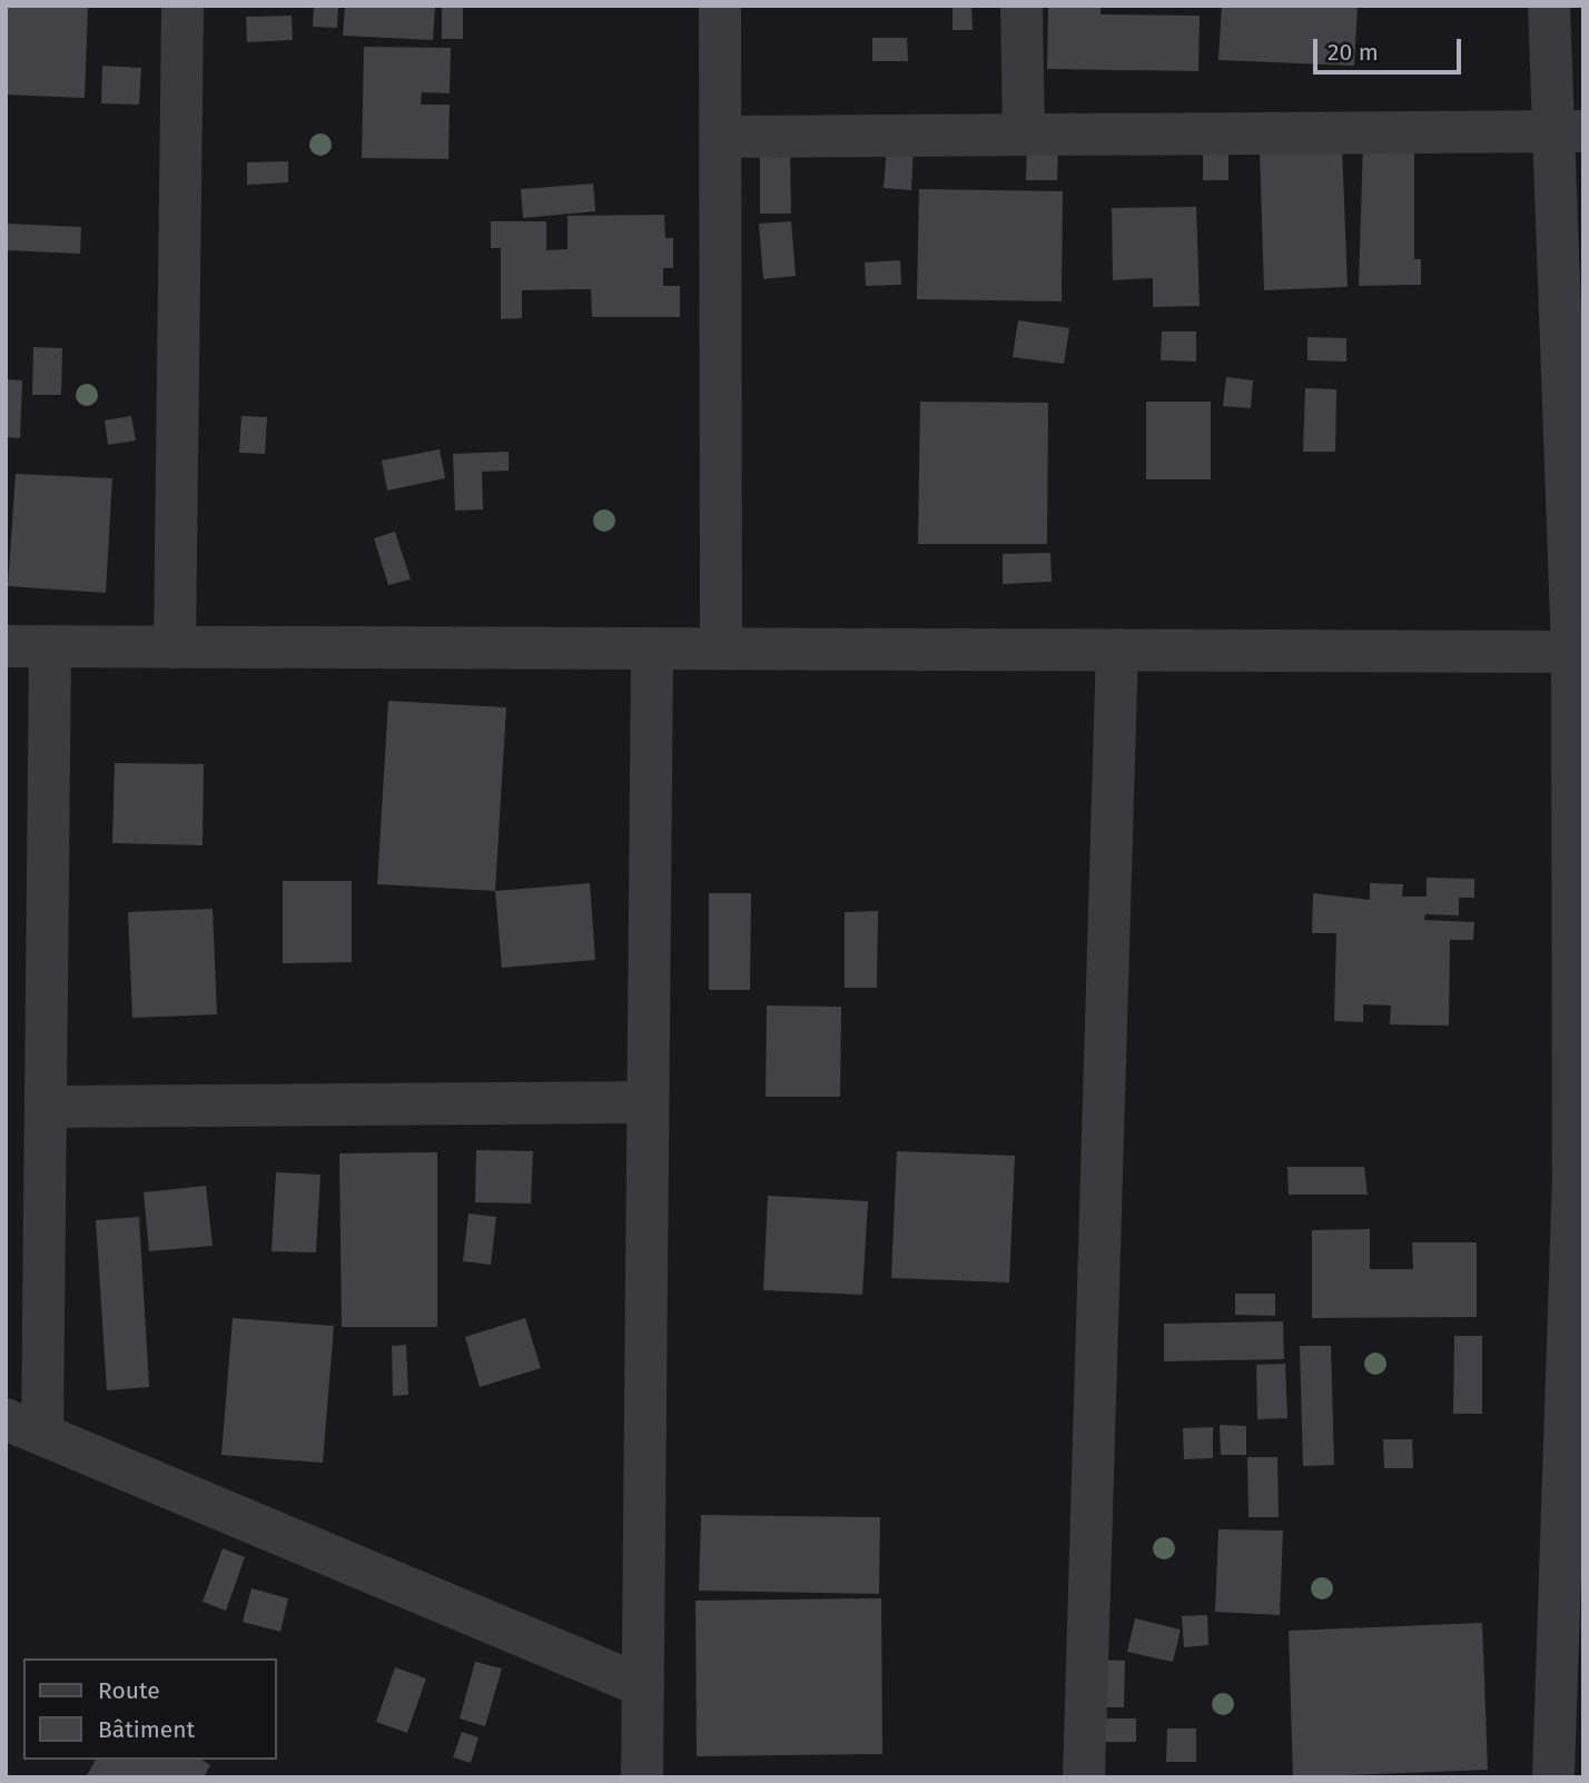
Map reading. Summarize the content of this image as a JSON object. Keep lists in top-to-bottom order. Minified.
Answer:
{"legend":["Route","Bâtiment"],"scale_bar":"20 m"}
